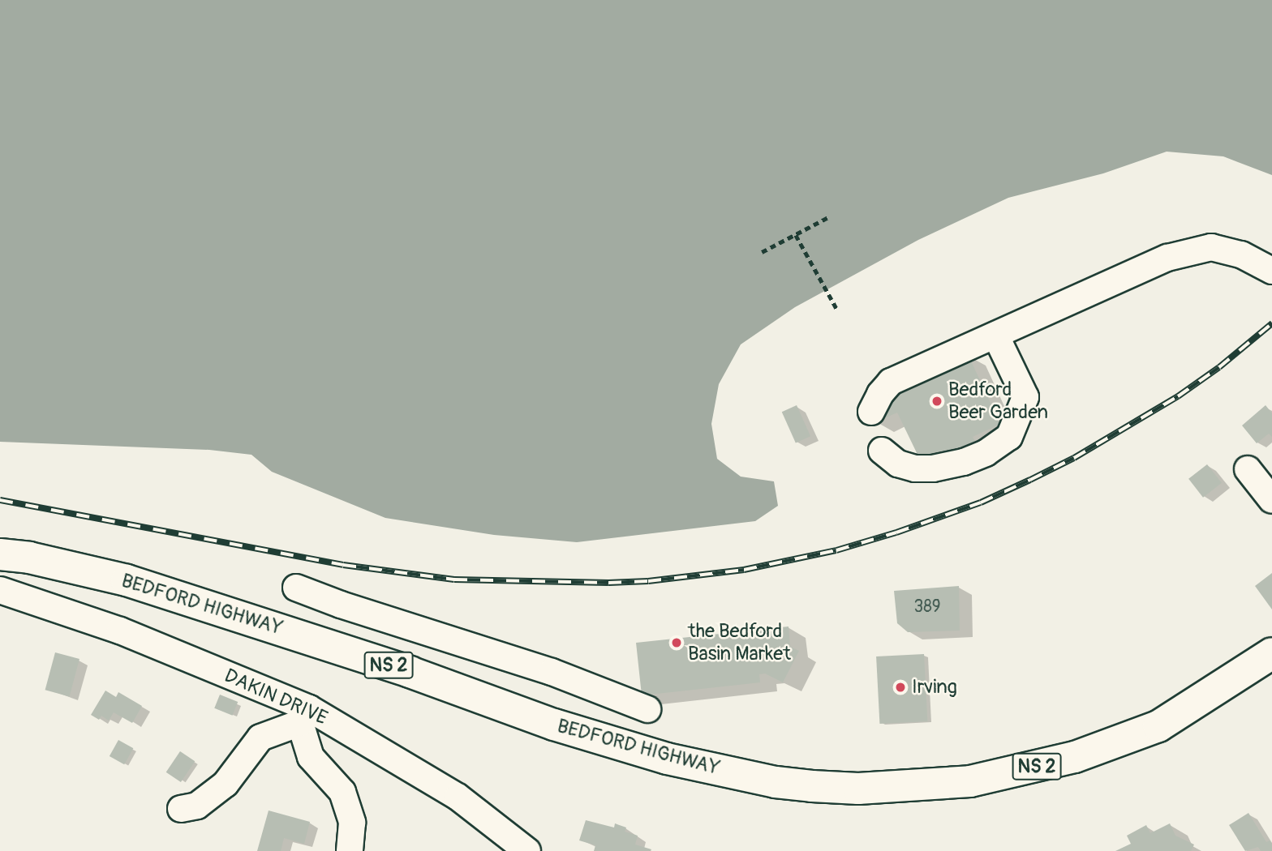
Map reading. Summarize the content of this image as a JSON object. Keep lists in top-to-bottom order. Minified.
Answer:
{"streets":{"main road":["BEDFORD HIGHWAY","NS 2"],"street":["DAKIN DRIVE"]},"places":["Bedford Beer Garden","the Bedford Basin Market","Irving"],"house_numbers":["389"]}
